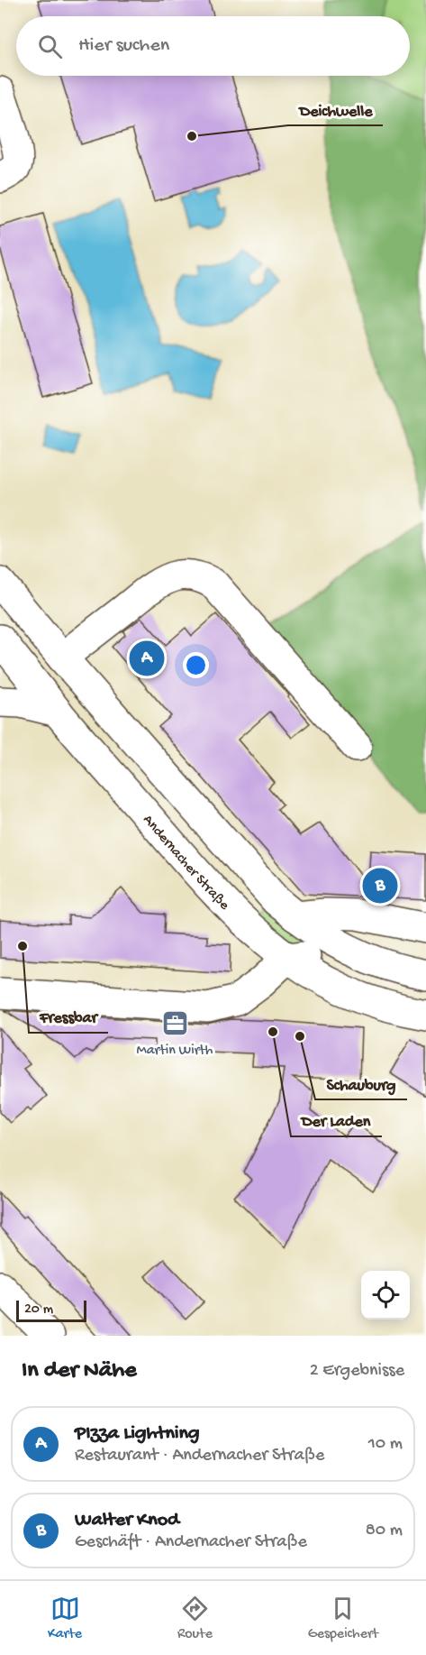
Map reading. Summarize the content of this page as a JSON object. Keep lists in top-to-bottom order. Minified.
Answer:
{"streets":{"street":["Andernacher Straße"]},"places":{"other":["Deichwelle","Fressbar","Der Laden","Schauburg"],"office":["Martin Wirth"]},"scale_bar":"20 m","page":{"search":"Hier suchen","pins":["A","B"],"scale":"20 m","heading":["In der Nähe","2 Ergebnisse"],"list":[{"mark":"A","name":"PIzza Lightning","note":"Restaurant · Andernacher Straße","value":"10 m"},{"mark":"B","name":"Walter Knod","note":"Geschäft · Andernacher Straße","value":"80 m"}],"nav":["Karte","Route","Gespeichert"]}}
